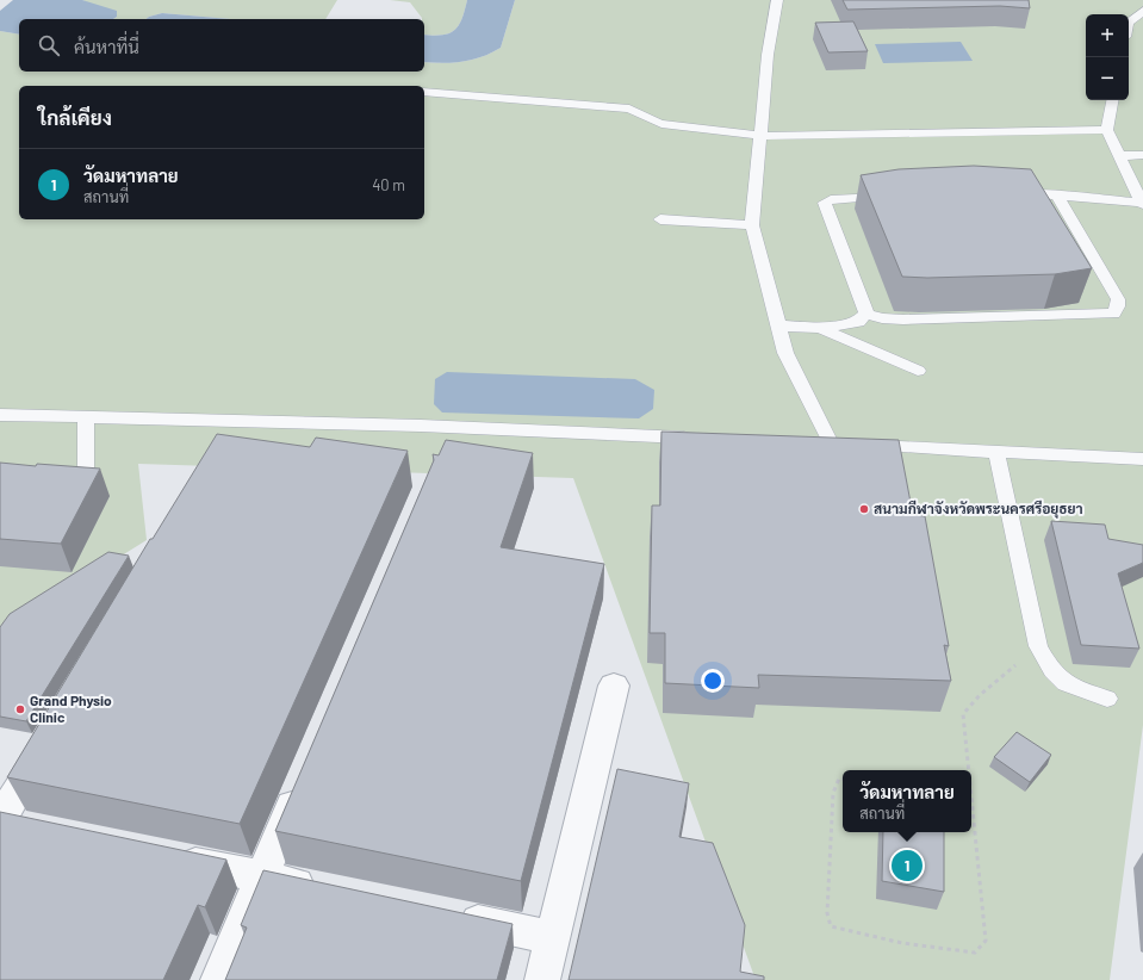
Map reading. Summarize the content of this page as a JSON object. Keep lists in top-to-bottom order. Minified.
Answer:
{"places":["สนามกีฬาจังหวัดพระนครศรีอยุธยา","Grand Physio Clinic"],"page":{"map_buttons":["+","−"],"search":"ค้นหาที่นี่","heading":"ใกล้เคียง","list":[{"mark":"1","name":"วัดมหาทลาย","note":"สถานที่","value":"40 m"}],"popup":["วัดมหาทลาย","สถานที่"],"pins":"1"}}
